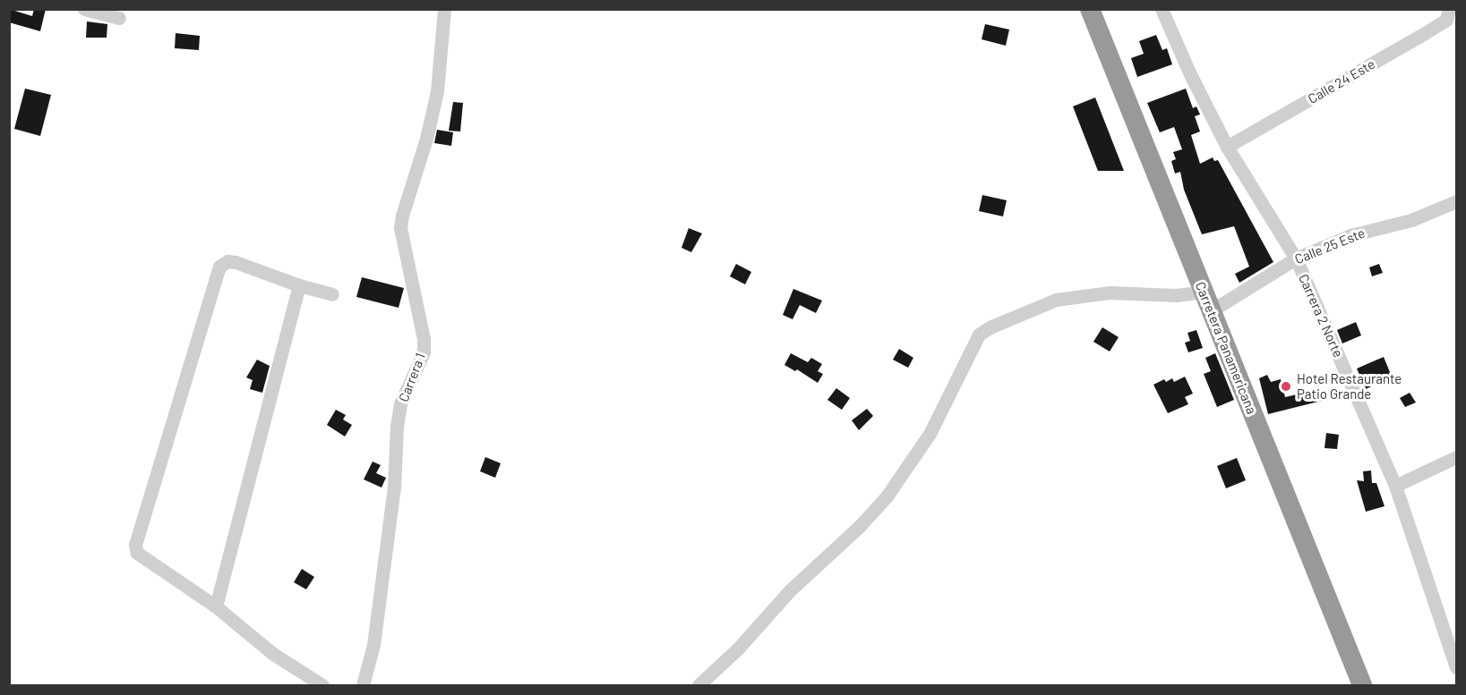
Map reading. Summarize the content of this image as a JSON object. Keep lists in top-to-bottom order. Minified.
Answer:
{"streets":{"highway":["Carretera Panamericana"],"street":["Calle 24 Este","Calle 25 Este","Carrera 2 Norte","Carrera 1"]},"crossings":[["Calle 24 Este","Carrera 2 Norte"],["Calle 25 Este","Carrera 2 Norte"],["Calle 25 Este","Carretera Panamericana"]],"places":["Hotel Restaurante Patio Grande"]}
